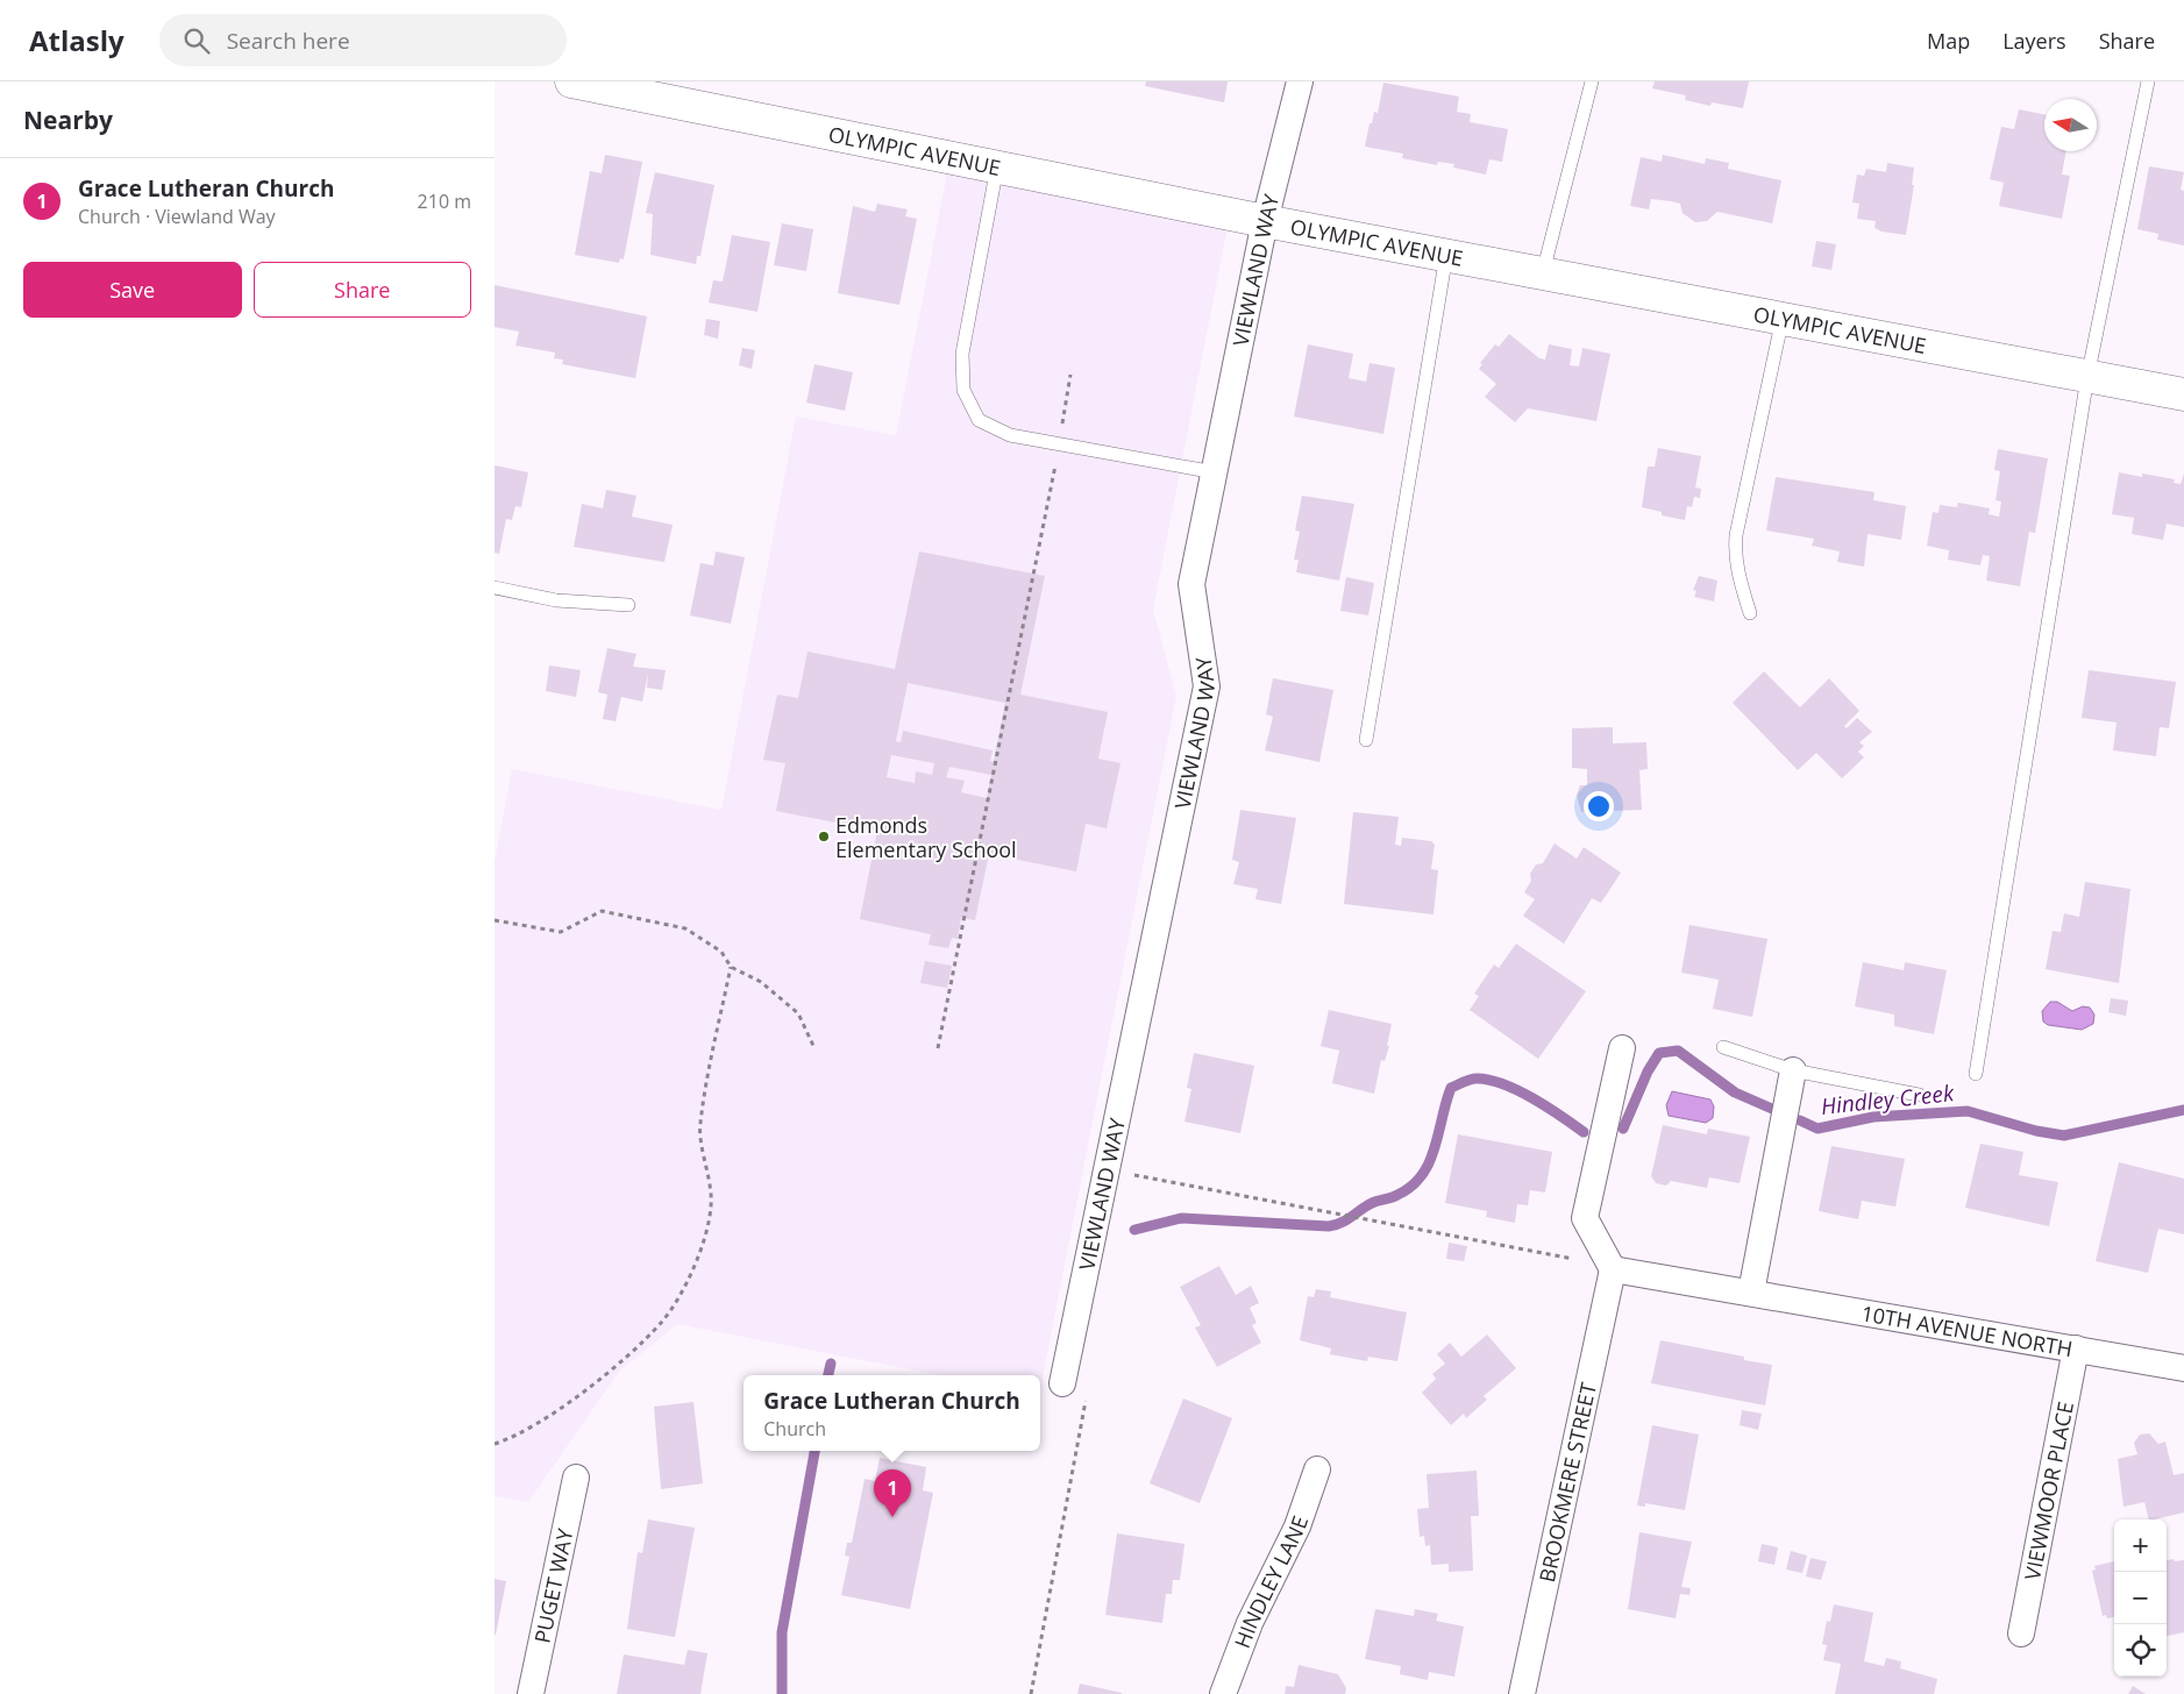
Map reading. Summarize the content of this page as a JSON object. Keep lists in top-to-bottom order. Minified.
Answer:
{"streets":{"street":["OLYMPIC AVENUE","VIEWLAND WAY","10TH AVENUE NORTH","BROOKMERE STREET","VIEWMOOR PLACE","HINDLEY LANE","PUGET WAY"]},"crossings":[["OLYMPIC AVENUE","VIEWLAND WAY"],["10TH AVENUE NORTH","BROOKMERE STREET"],["10TH AVENUE NORTH","VIEWMOOR PLACE"]],"water":["Hindley Creek"],"places":["Edmonds Elementary School"],"north":"left","page":{"header":"Atlasly","search":"Search here","nav":["Map","Layers","Share"],"heading":"Nearby","list":[{"mark":"1","name":"Grace Lutheran Church","note":"Church · Viewland Way","value":"210 m"}],"buttons":["Save","Share"],"popup":["Grace Lutheran Church","Church"],"pins":"1","map_buttons":["+","−"]}}
